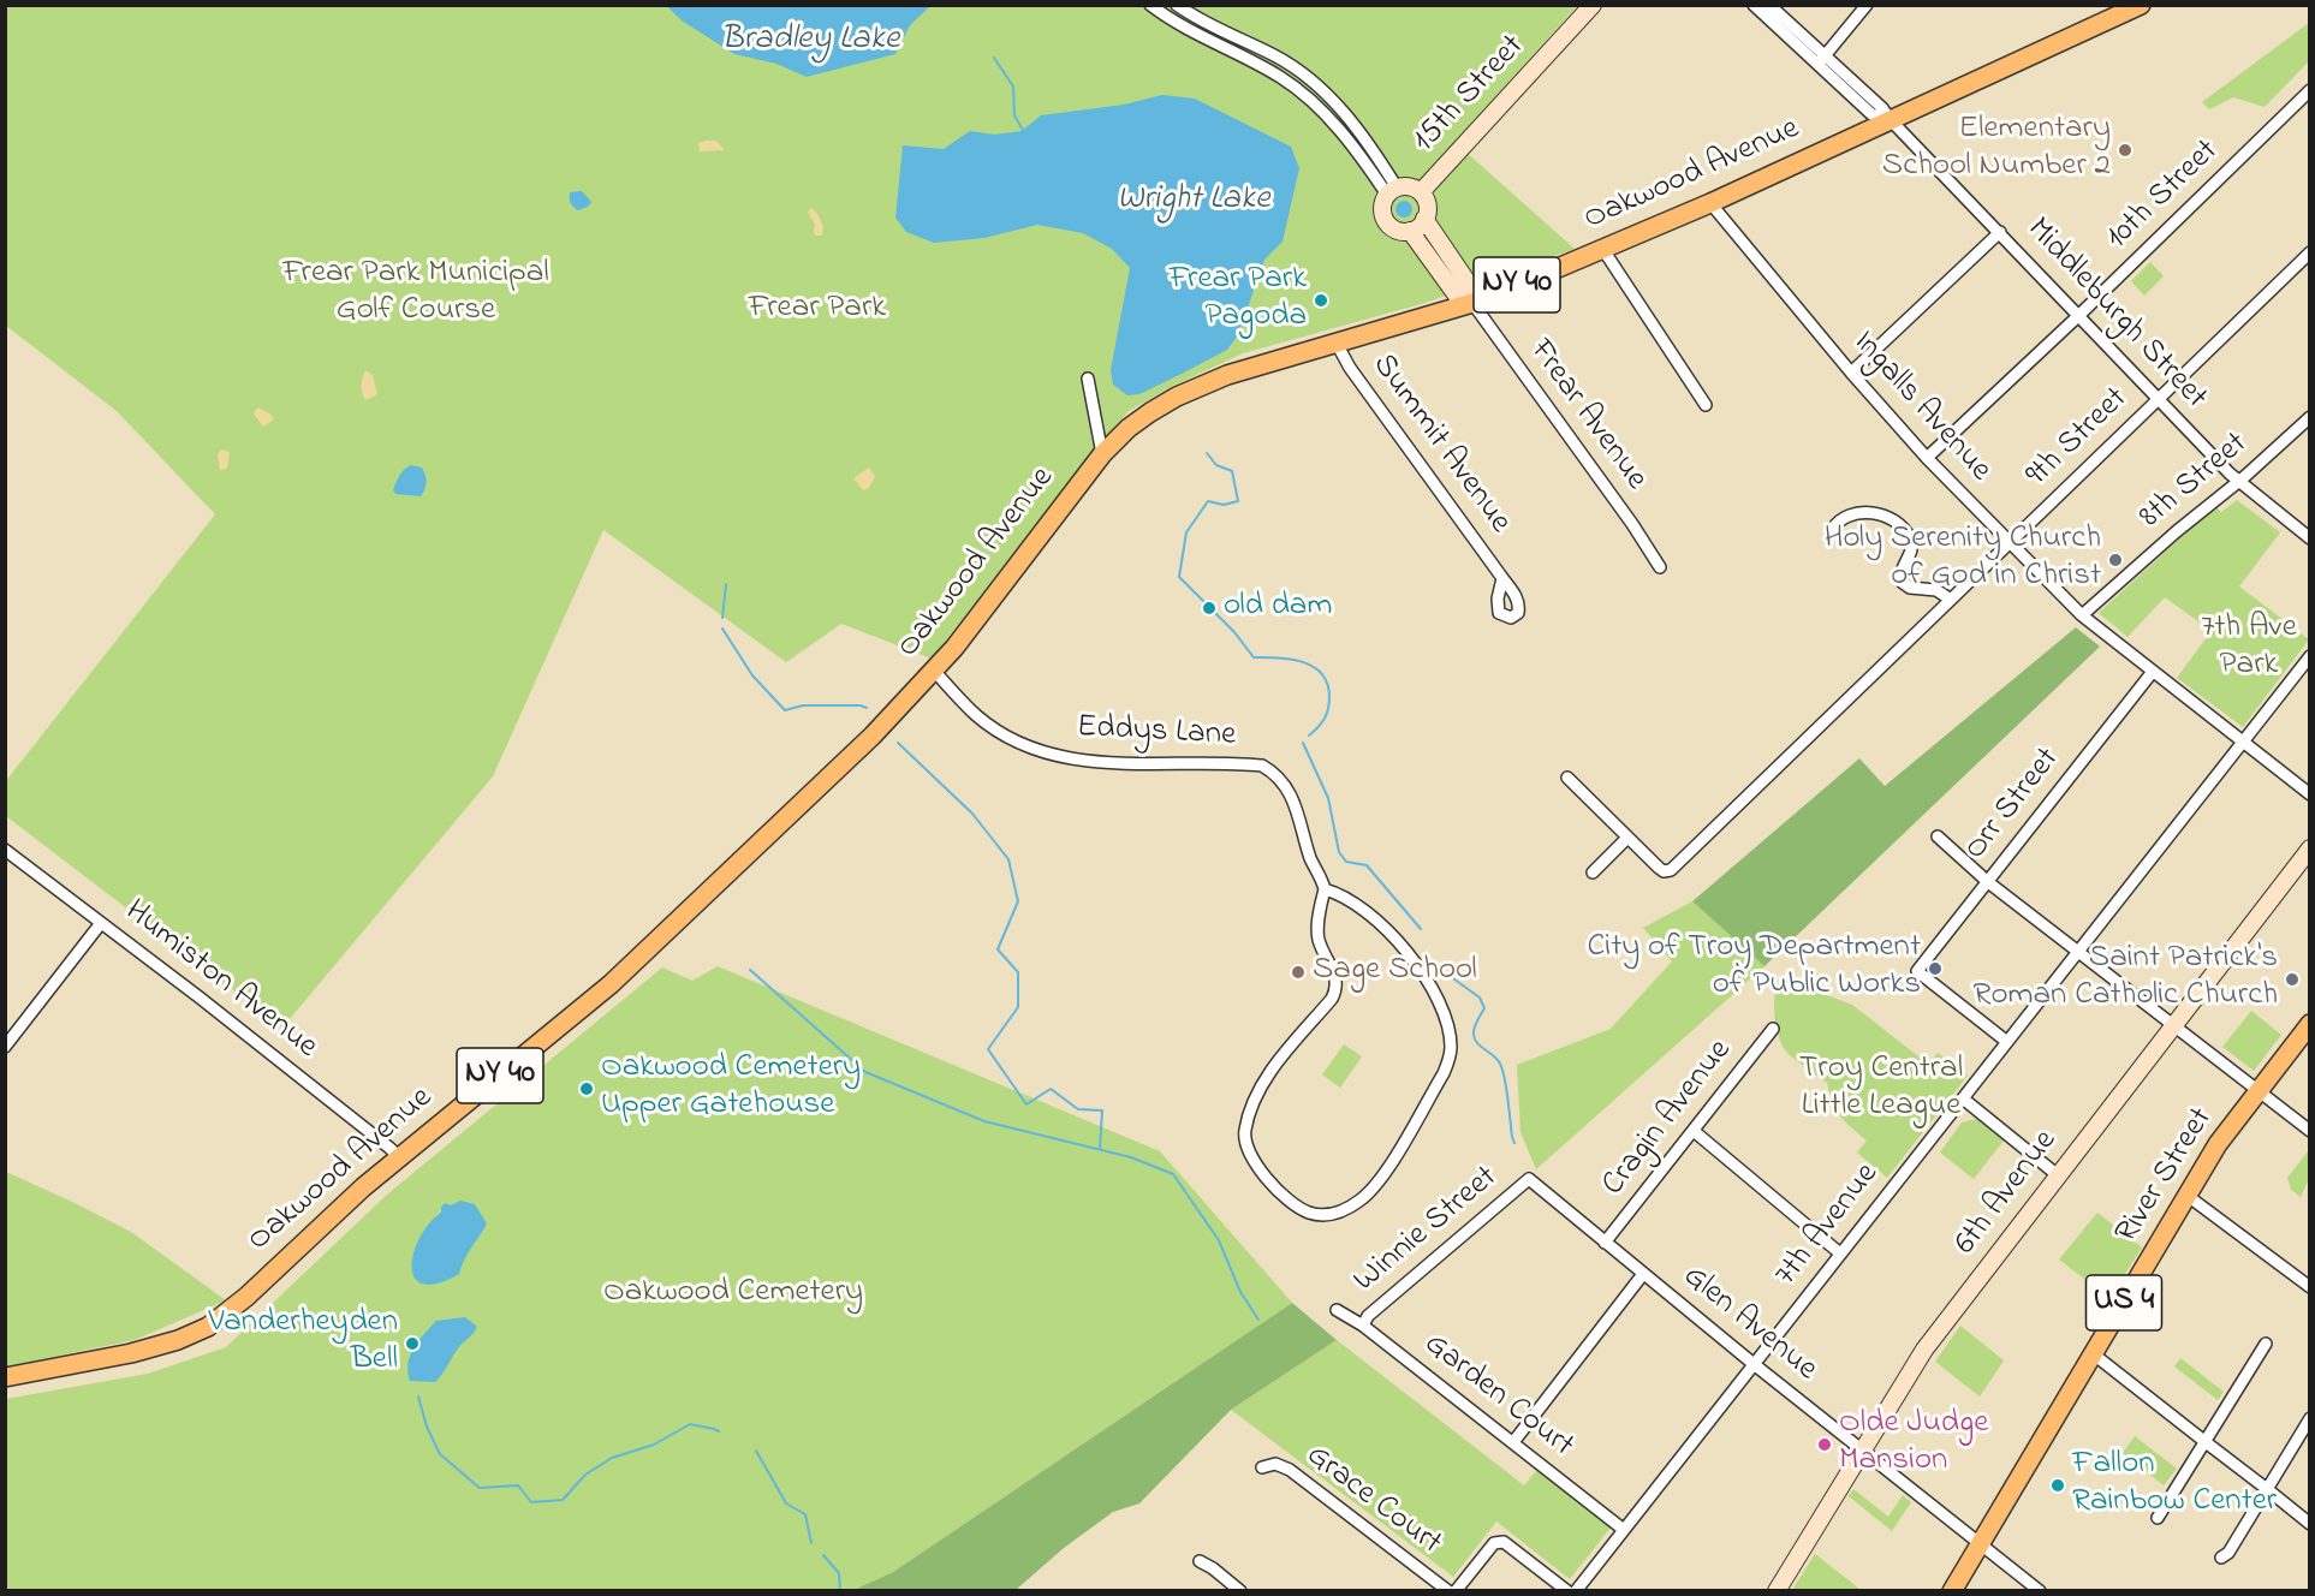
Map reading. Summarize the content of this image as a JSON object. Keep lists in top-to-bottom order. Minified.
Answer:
{"streets":{"main road":["Oakwood Avenue","NY 40","River Street","US 4"],"street":["15th Street","10th Street","Middleburgh Street","Ingalls Avenue","Frear Avenue","9th Street","Summit Avenue","8th Street","Eddys Lane","Orr Street","Humiston Avenue","Cragin Avenue","6th Avenue","7th Avenue","Winnie Street","Glen Avenue","Garden Court","Grace Court"]},"crossings":[["Oakwood Avenue","Middleburgh Street"],["Oakwood Avenue","Ingalls Avenue"],["Oakwood Avenue","Frear Avenue"],["Oakwood Avenue","Summit Avenue"],["Oakwood Avenue","Eddys Lane"],["Oakwood Avenue","Humiston Avenue"],["10th Street","Middleburgh Street"],["10th Street","Ingalls Avenue"],["Middleburgh Street","9th Street"],["Middleburgh Street","8th Street"],["Ingalls Avenue","9th Street"],["Ingalls Avenue","8th Street"],["Ingalls Avenue","Orr Street"],["Ingalls Avenue","7th Avenue"],["Orr Street","7th Avenue"],["Cragin Avenue","Glen Avenue"],["River Street","Glen Avenue"],["6th Avenue","Glen Avenue"],["7th Avenue","Glen Avenue"],["7th Avenue","Garden Court"],["Winnie Street","Glen Avenue"],["Winnie Street","Garden Court"]],"water":["Bradley Lake","Wright Lake"],"parks":["Frear Park Municipal Golf Course","Frear Park","7th Ave Park","Troy Central Little League","Oakwood Cemetery"],"places":["Elementary School Number 2","Frear Park Pagoda","Holy Serenity Church of God in Christ","old dam","City of Troy Department of Public Works","Sage School","Saint Patrick's Roman Catholic Church","Oakwood Cemetery Upper Gatehouse","Vanderheyden Bell","Olde Judge Mansion","Fallon Rainbow Center"]}
